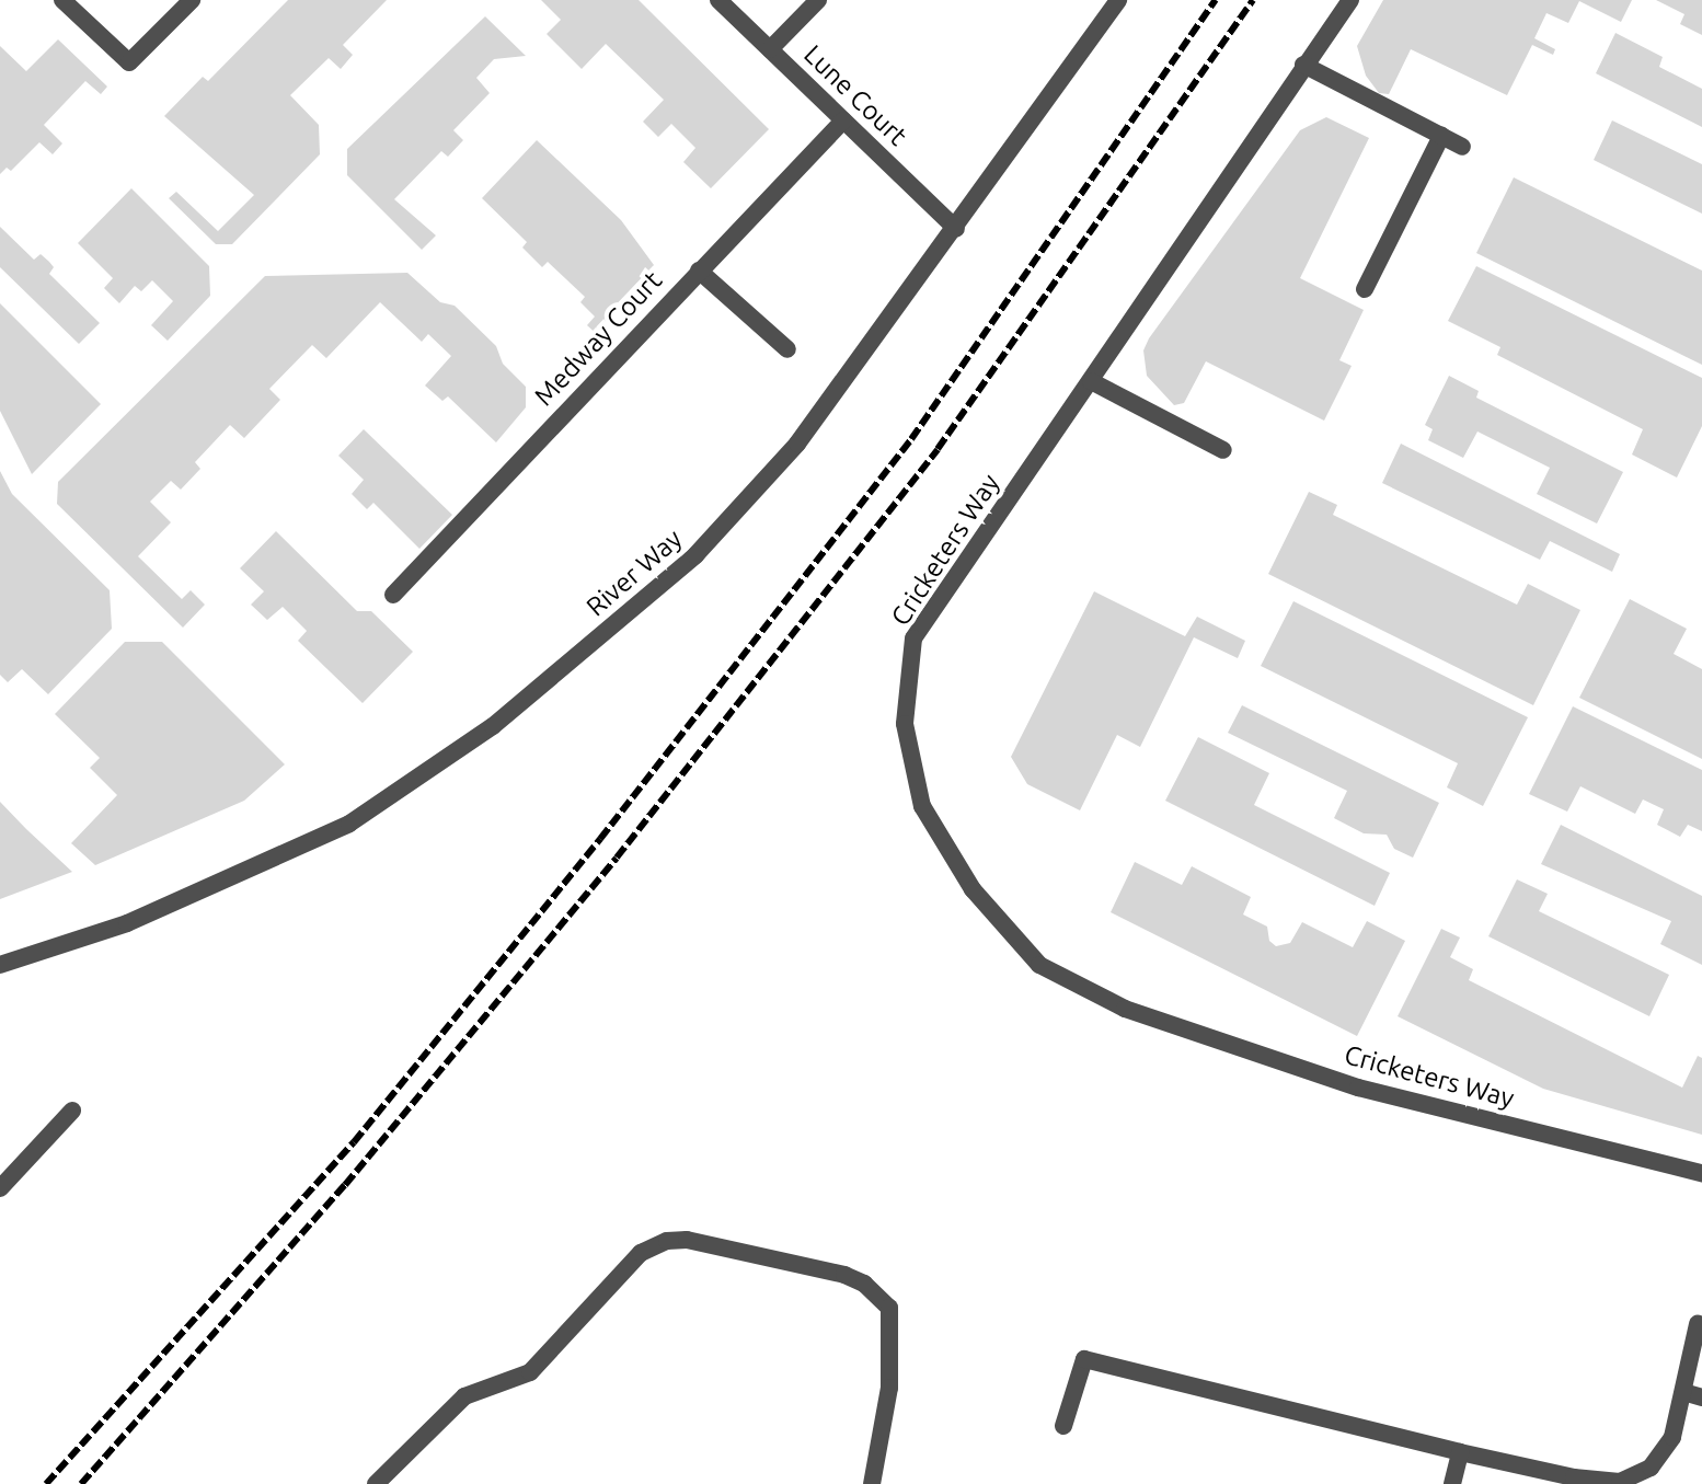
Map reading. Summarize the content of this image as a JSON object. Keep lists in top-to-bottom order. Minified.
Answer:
{"streets":{"street":["Lune Court","Medway Court","Cricketers Way","River Way"]},"crossings":[["Lune Court","Medway Court"],["Lune Court","River Way"]]}
